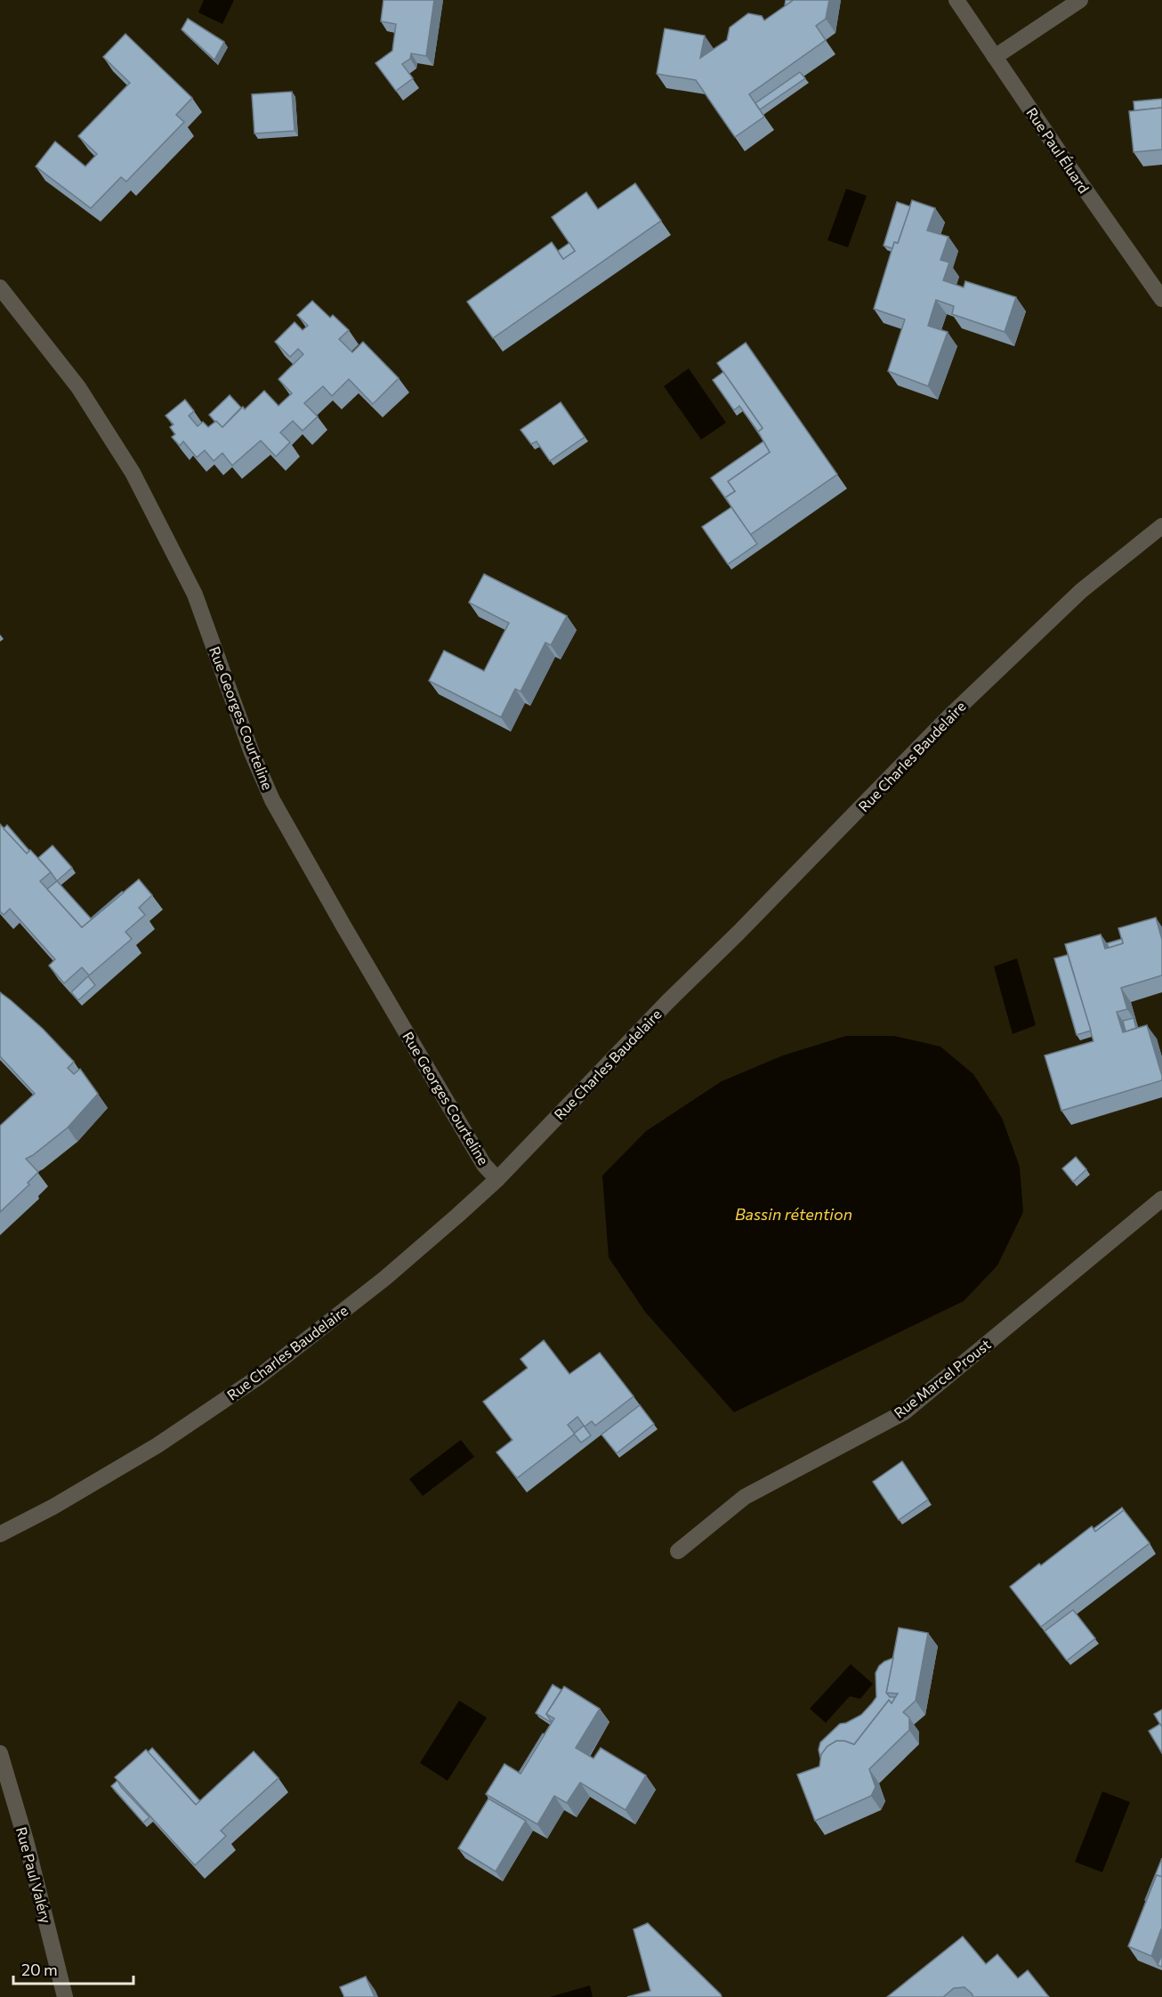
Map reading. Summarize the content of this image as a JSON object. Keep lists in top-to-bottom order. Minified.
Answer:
{"streets":{"street":["Rue Paul Éluard","Rue Georges Courteline","Rue Charles Baudelaire","Rue Marcel Proust","Rue Paul Valéry"]},"crossings":[["Rue Georges Courteline","Rue Charles Baudelaire"]],"water":["Bassin rétention"],"scale_bar":"20 m"}
